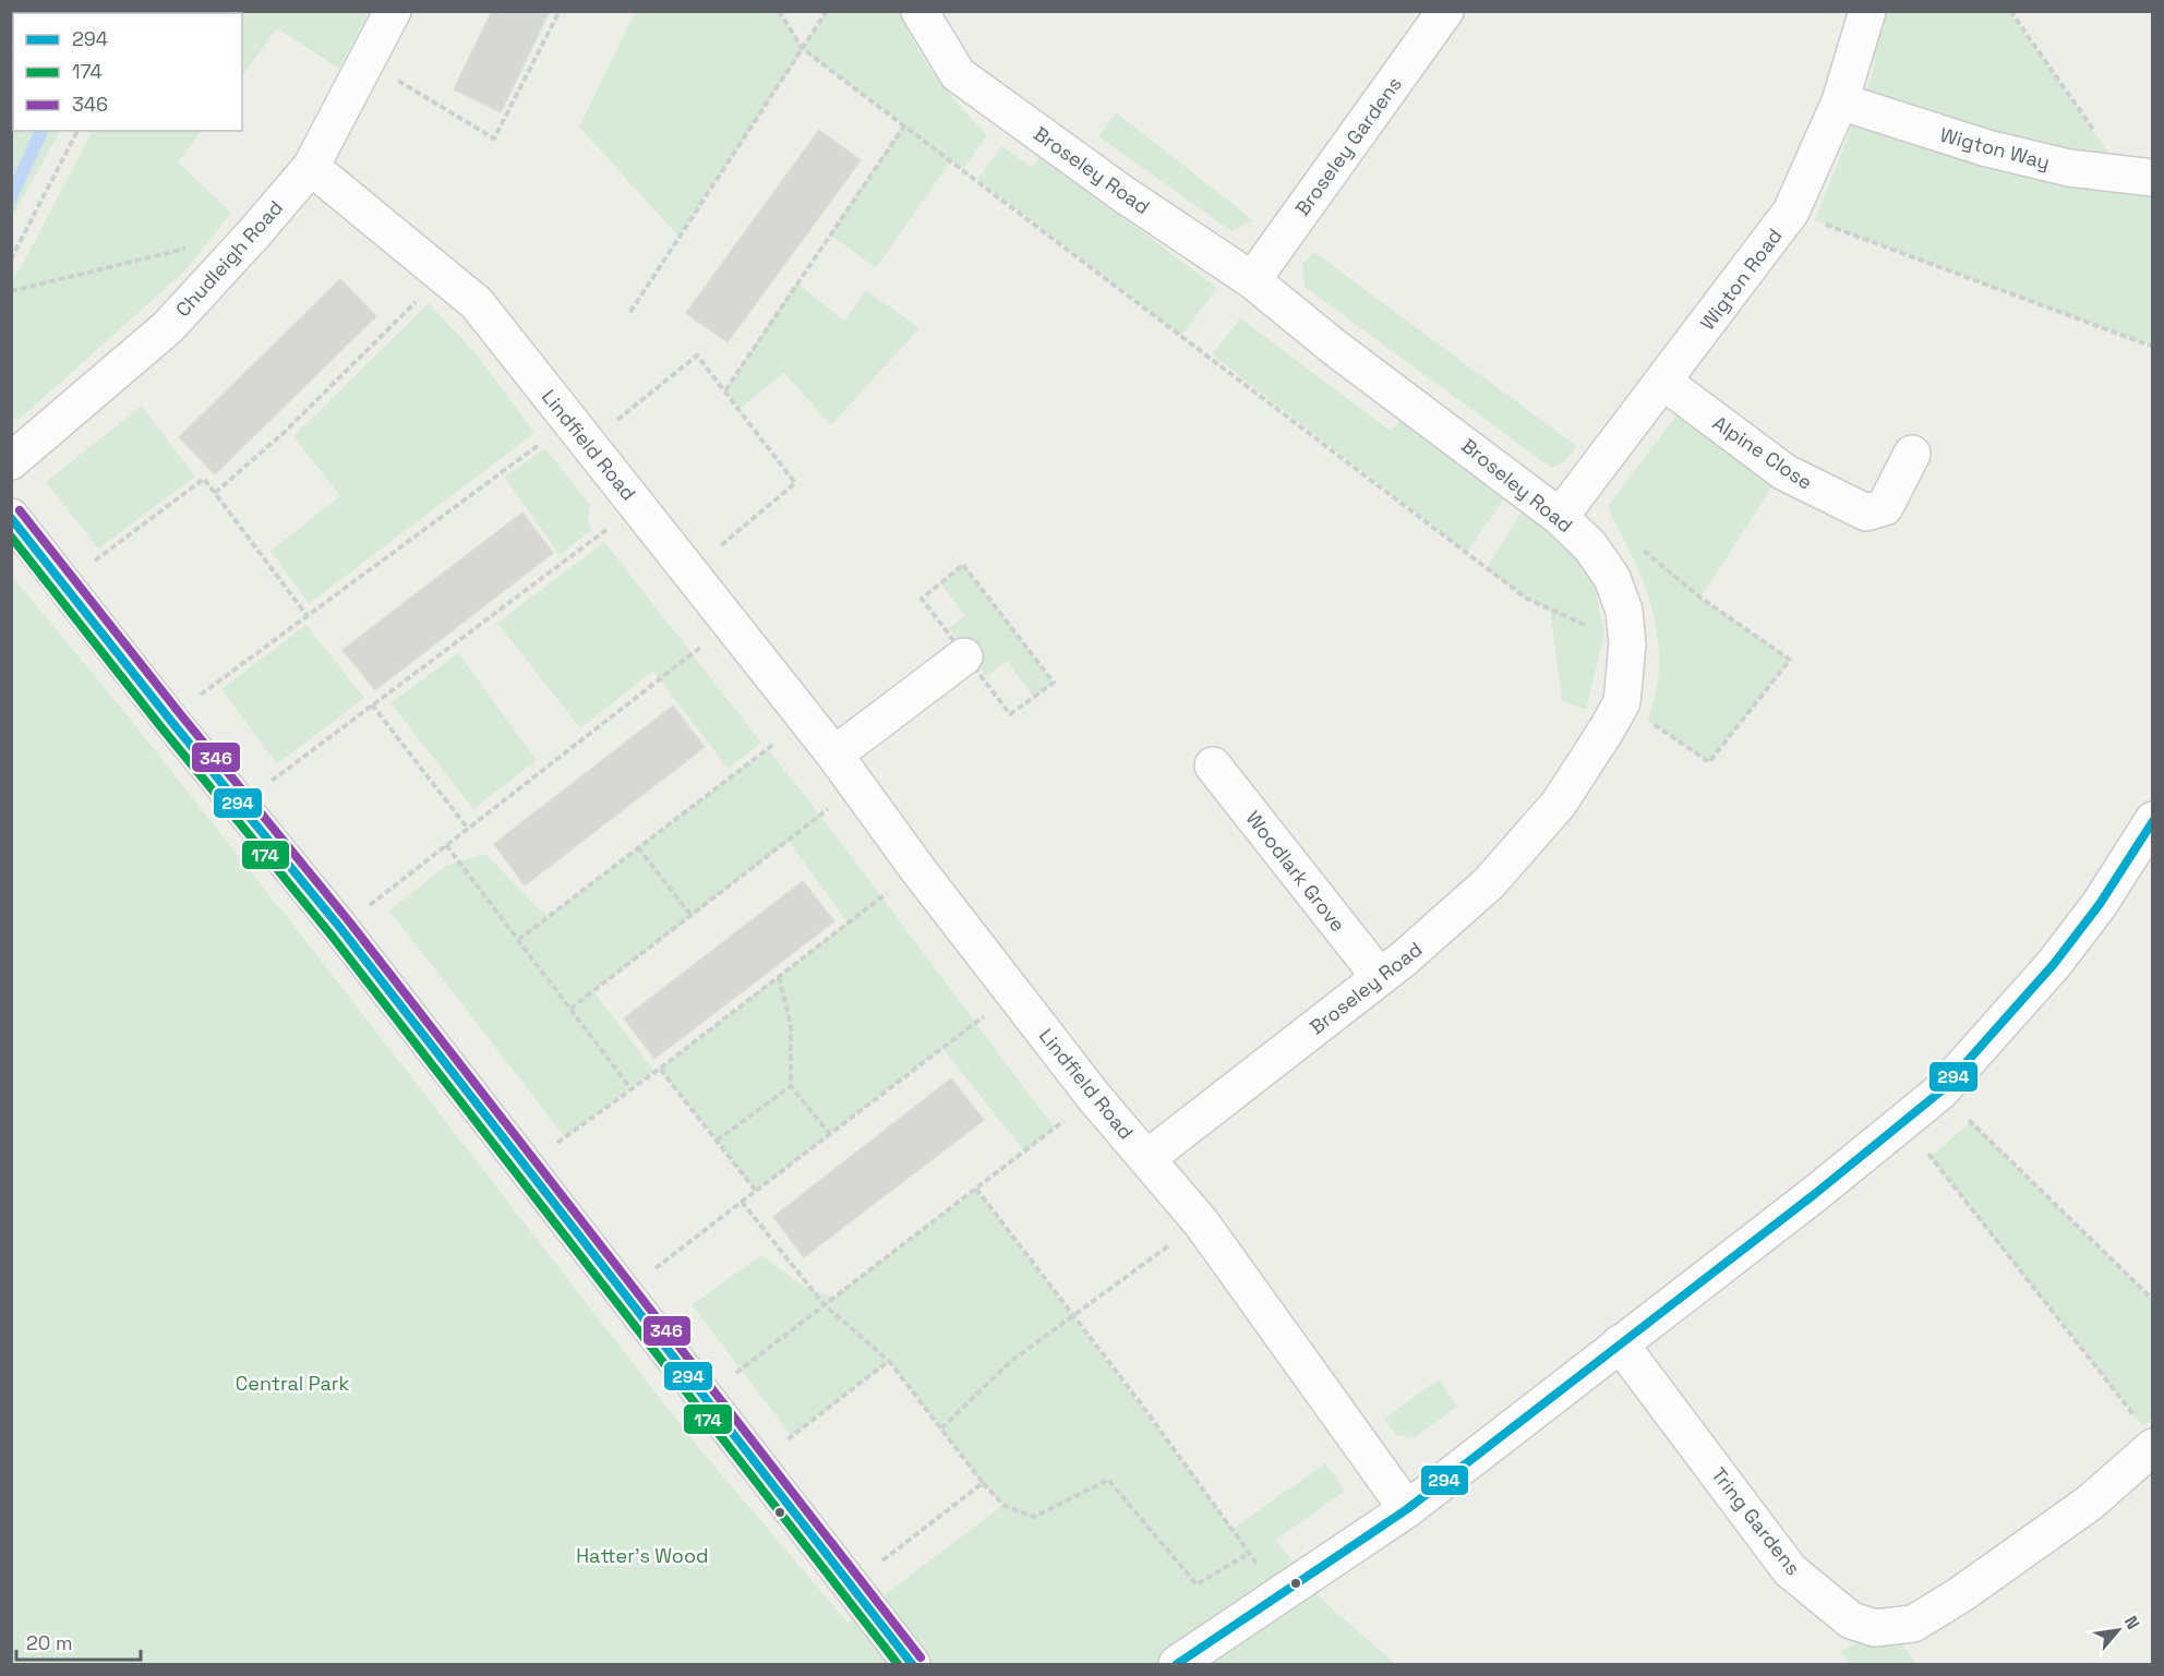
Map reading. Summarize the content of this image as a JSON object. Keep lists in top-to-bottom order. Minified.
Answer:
{"streets":{"street":["Broseley Gardens","Wigton Way","Broseley Road","Chudleigh Road","Wigton Road","Lindfield Road","Alpine Close","Woodlark Grove","Tring Gardens"]},"crossings":[["Broseley Gardens","Broseley Road"],["Wigton Way","Wigton Road"],["Broseley Road","Wigton Road"],["Broseley Road","Lindfield Road"],["Broseley Road","Woodlark Grove"],["Chudleigh Road","Lindfield Road"],["Wigton Road","Alpine Close"]],"parks":["Central Park","Hatter's Wood"],"lines":["transit line 346","transit line 294","transit line 174"],"legend":["294","174","346"],"scale_bar":"20 m","north":"top right"}
